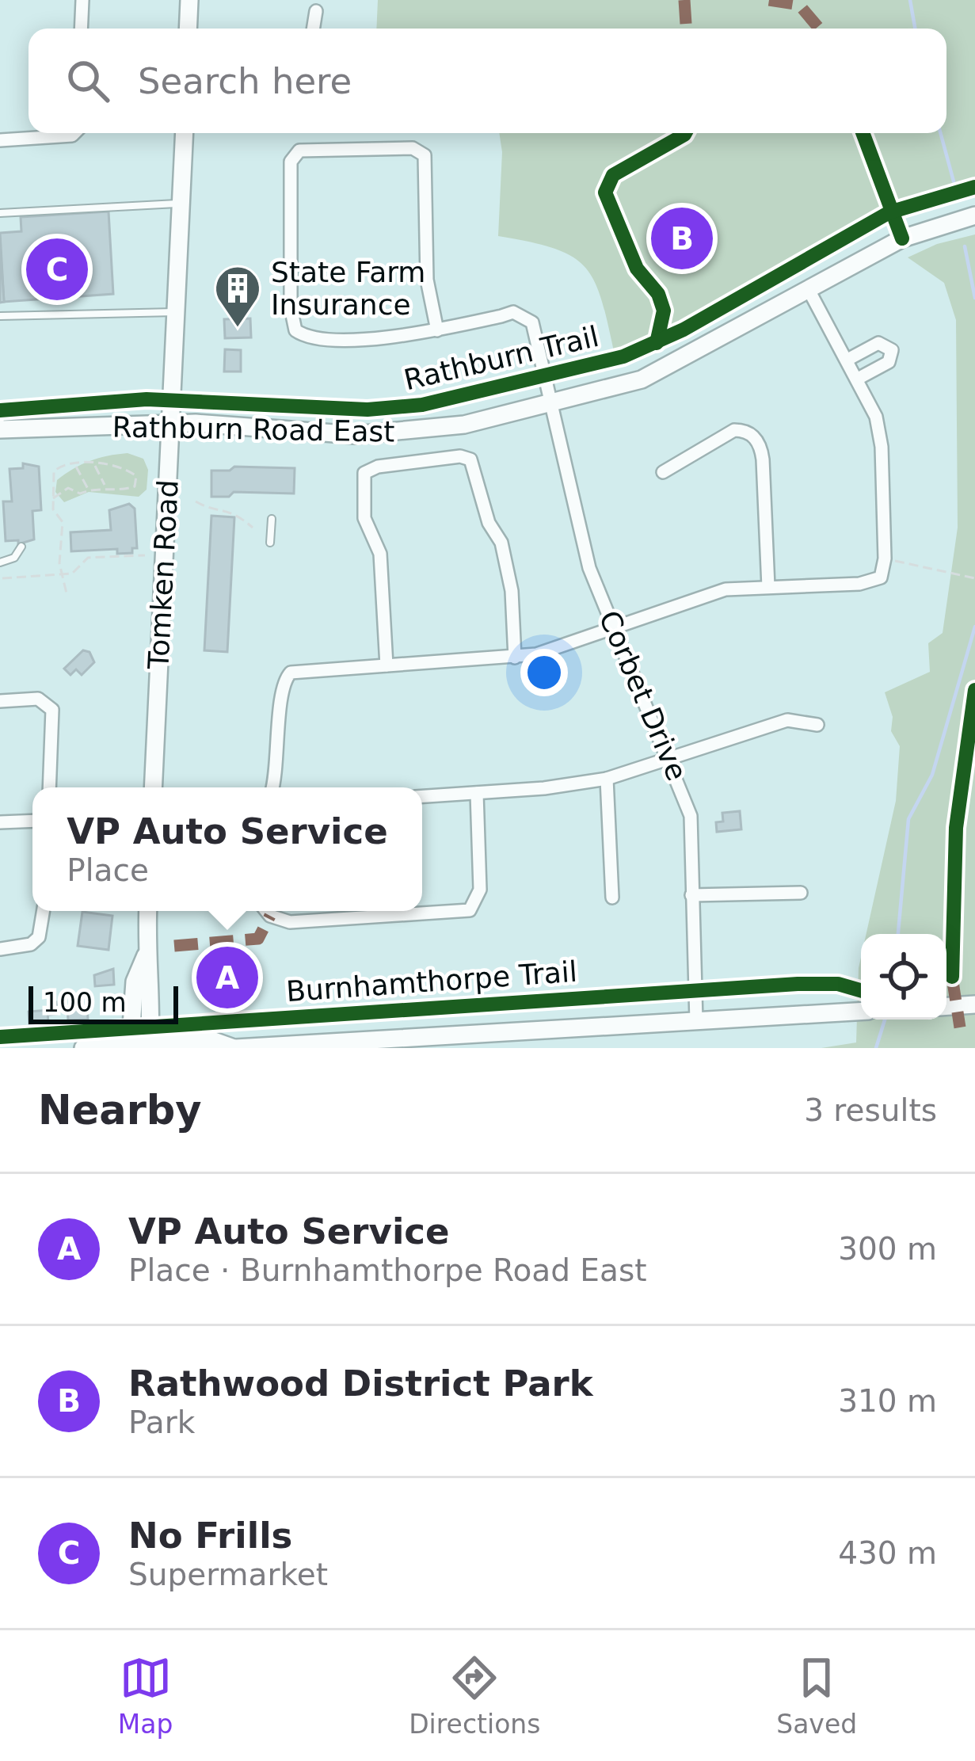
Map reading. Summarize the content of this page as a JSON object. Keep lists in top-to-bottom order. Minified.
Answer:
{"streets":{"street":["Rathburn Road East","Tomken Road","Corbet Drive"],"cycle path":["Rathburn Trail","Burnhamthorpe Trail"]},"crossings":[["Rathburn Road East","Tomken Road"],["Rathburn Road East","Corbet Drive"]],"places":{"building":["State Farm Insurance"]},"scale_bar":"100 m","page":{"search":"Search here","pins":["B","C","A"],"popup":["VP Auto Service","Place"],"scale":"100 m","heading":["Nearby","3 results"],"list":[{"mark":"A","name":"VP Auto Service","note":"Place · Burnhamthorpe Road East","value":"300 m"},{"mark":"B","name":"Rathwood District Park","note":"Park","value":"310 m"},{"mark":"C","name":"No Frills","note":"Supermarket","value":"430 m"}],"nav":["Map","Directions","Saved"]}}
